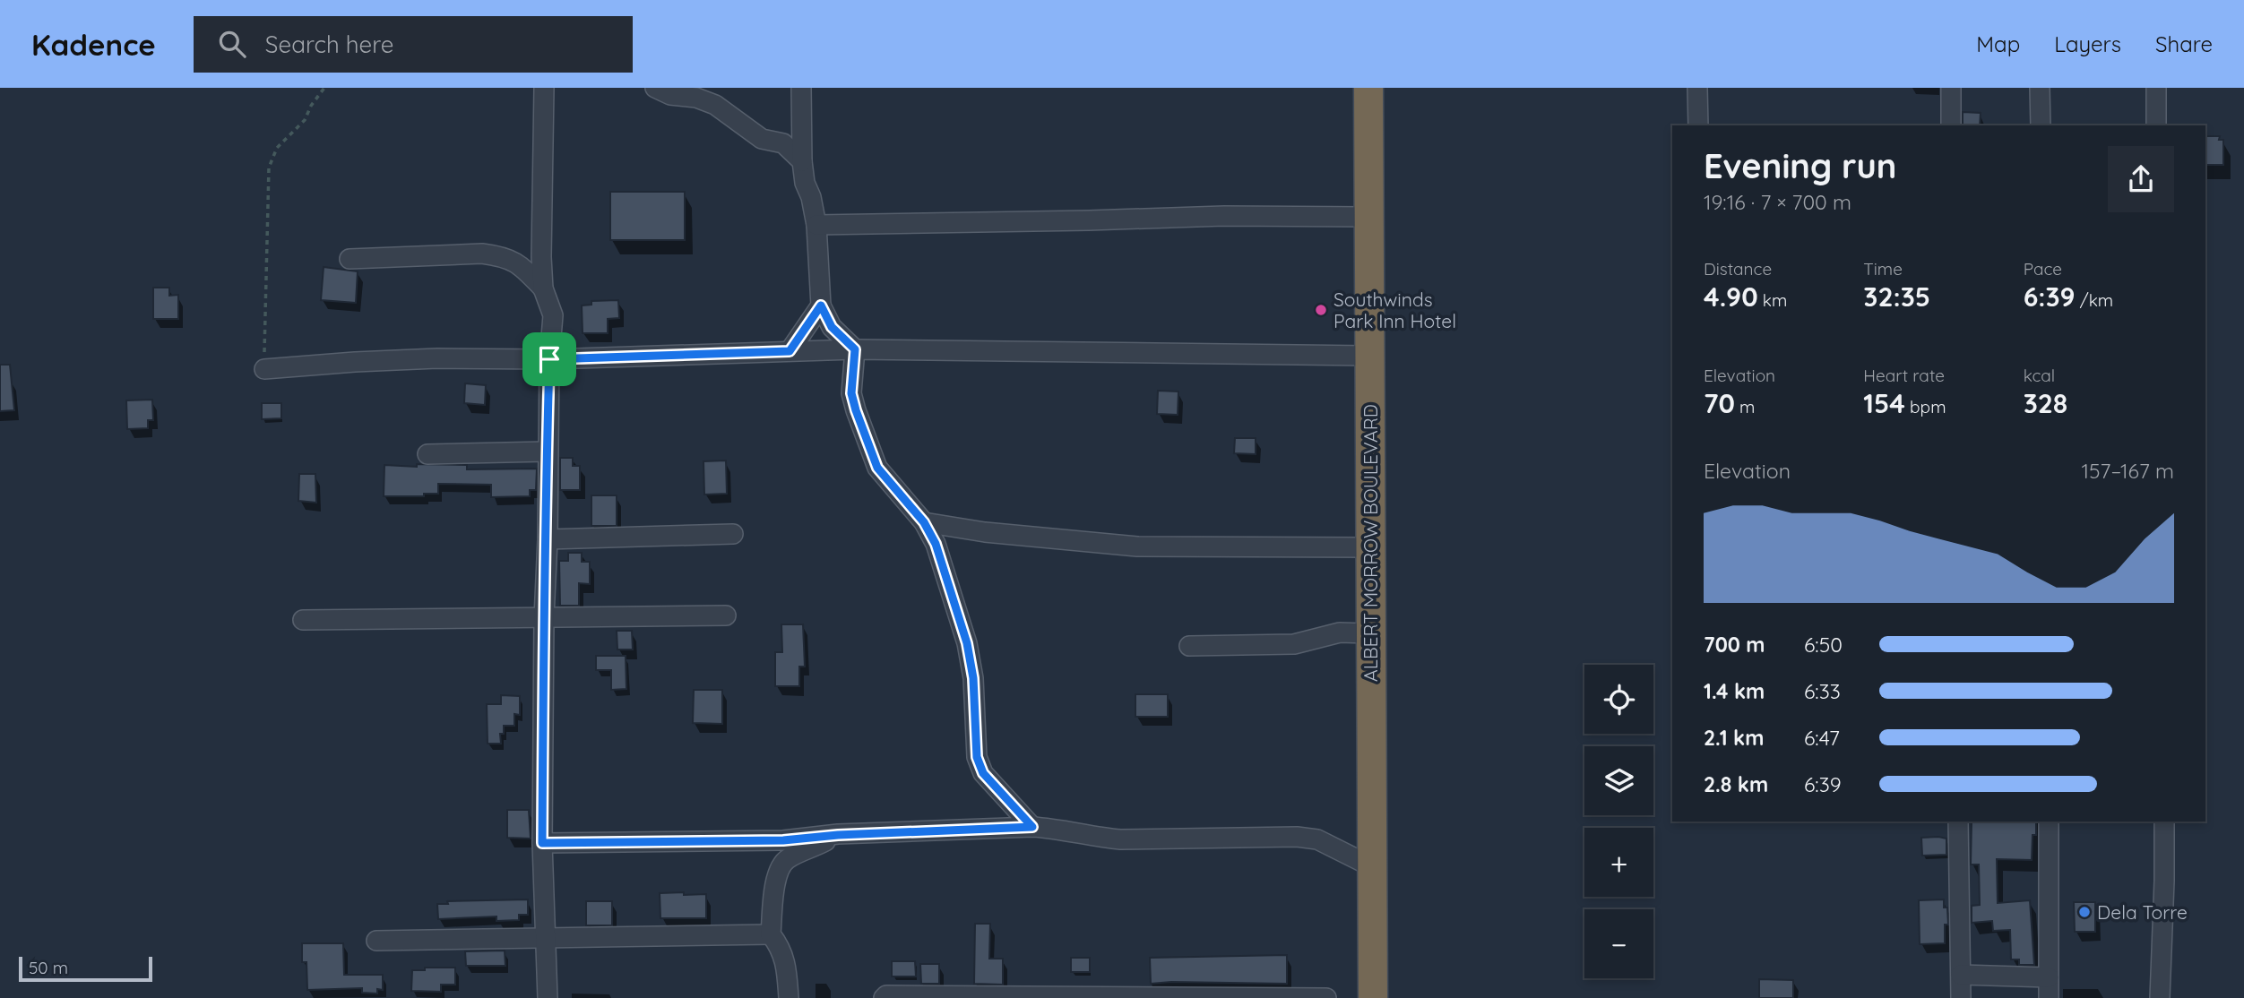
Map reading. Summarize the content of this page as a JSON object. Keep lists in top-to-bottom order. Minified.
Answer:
{"streets":{"highway":["ALBERT MORROW BOULEVARD"]},"places":["Southwinds Park Inn Hotel","Dela Torre"],"scale_bar":"50 m","page":{"header":"Kadence","search":"Search here","nav":["Map","Layers","Share"],"heading":["Evening run","19:16 · 7 × 700 m"],"stats":[["Distance","4.90 km"],["Time","32:35"],["Pace","6:39 /km"],["Elevation","70 m"],["Heart rate","154 bpm"],["kcal","328"]],"chart":["Elevation","157–167 m"],"list":[{"name":"700 m","note":"6:50"},{"name":"1.4 km","note":"6:33"},{"name":"2.1 km","note":"6:47"},{"name":"2.8 km","note":"6:39"}],"map_buttons":["+","−"],"scale":"50 m"}}
